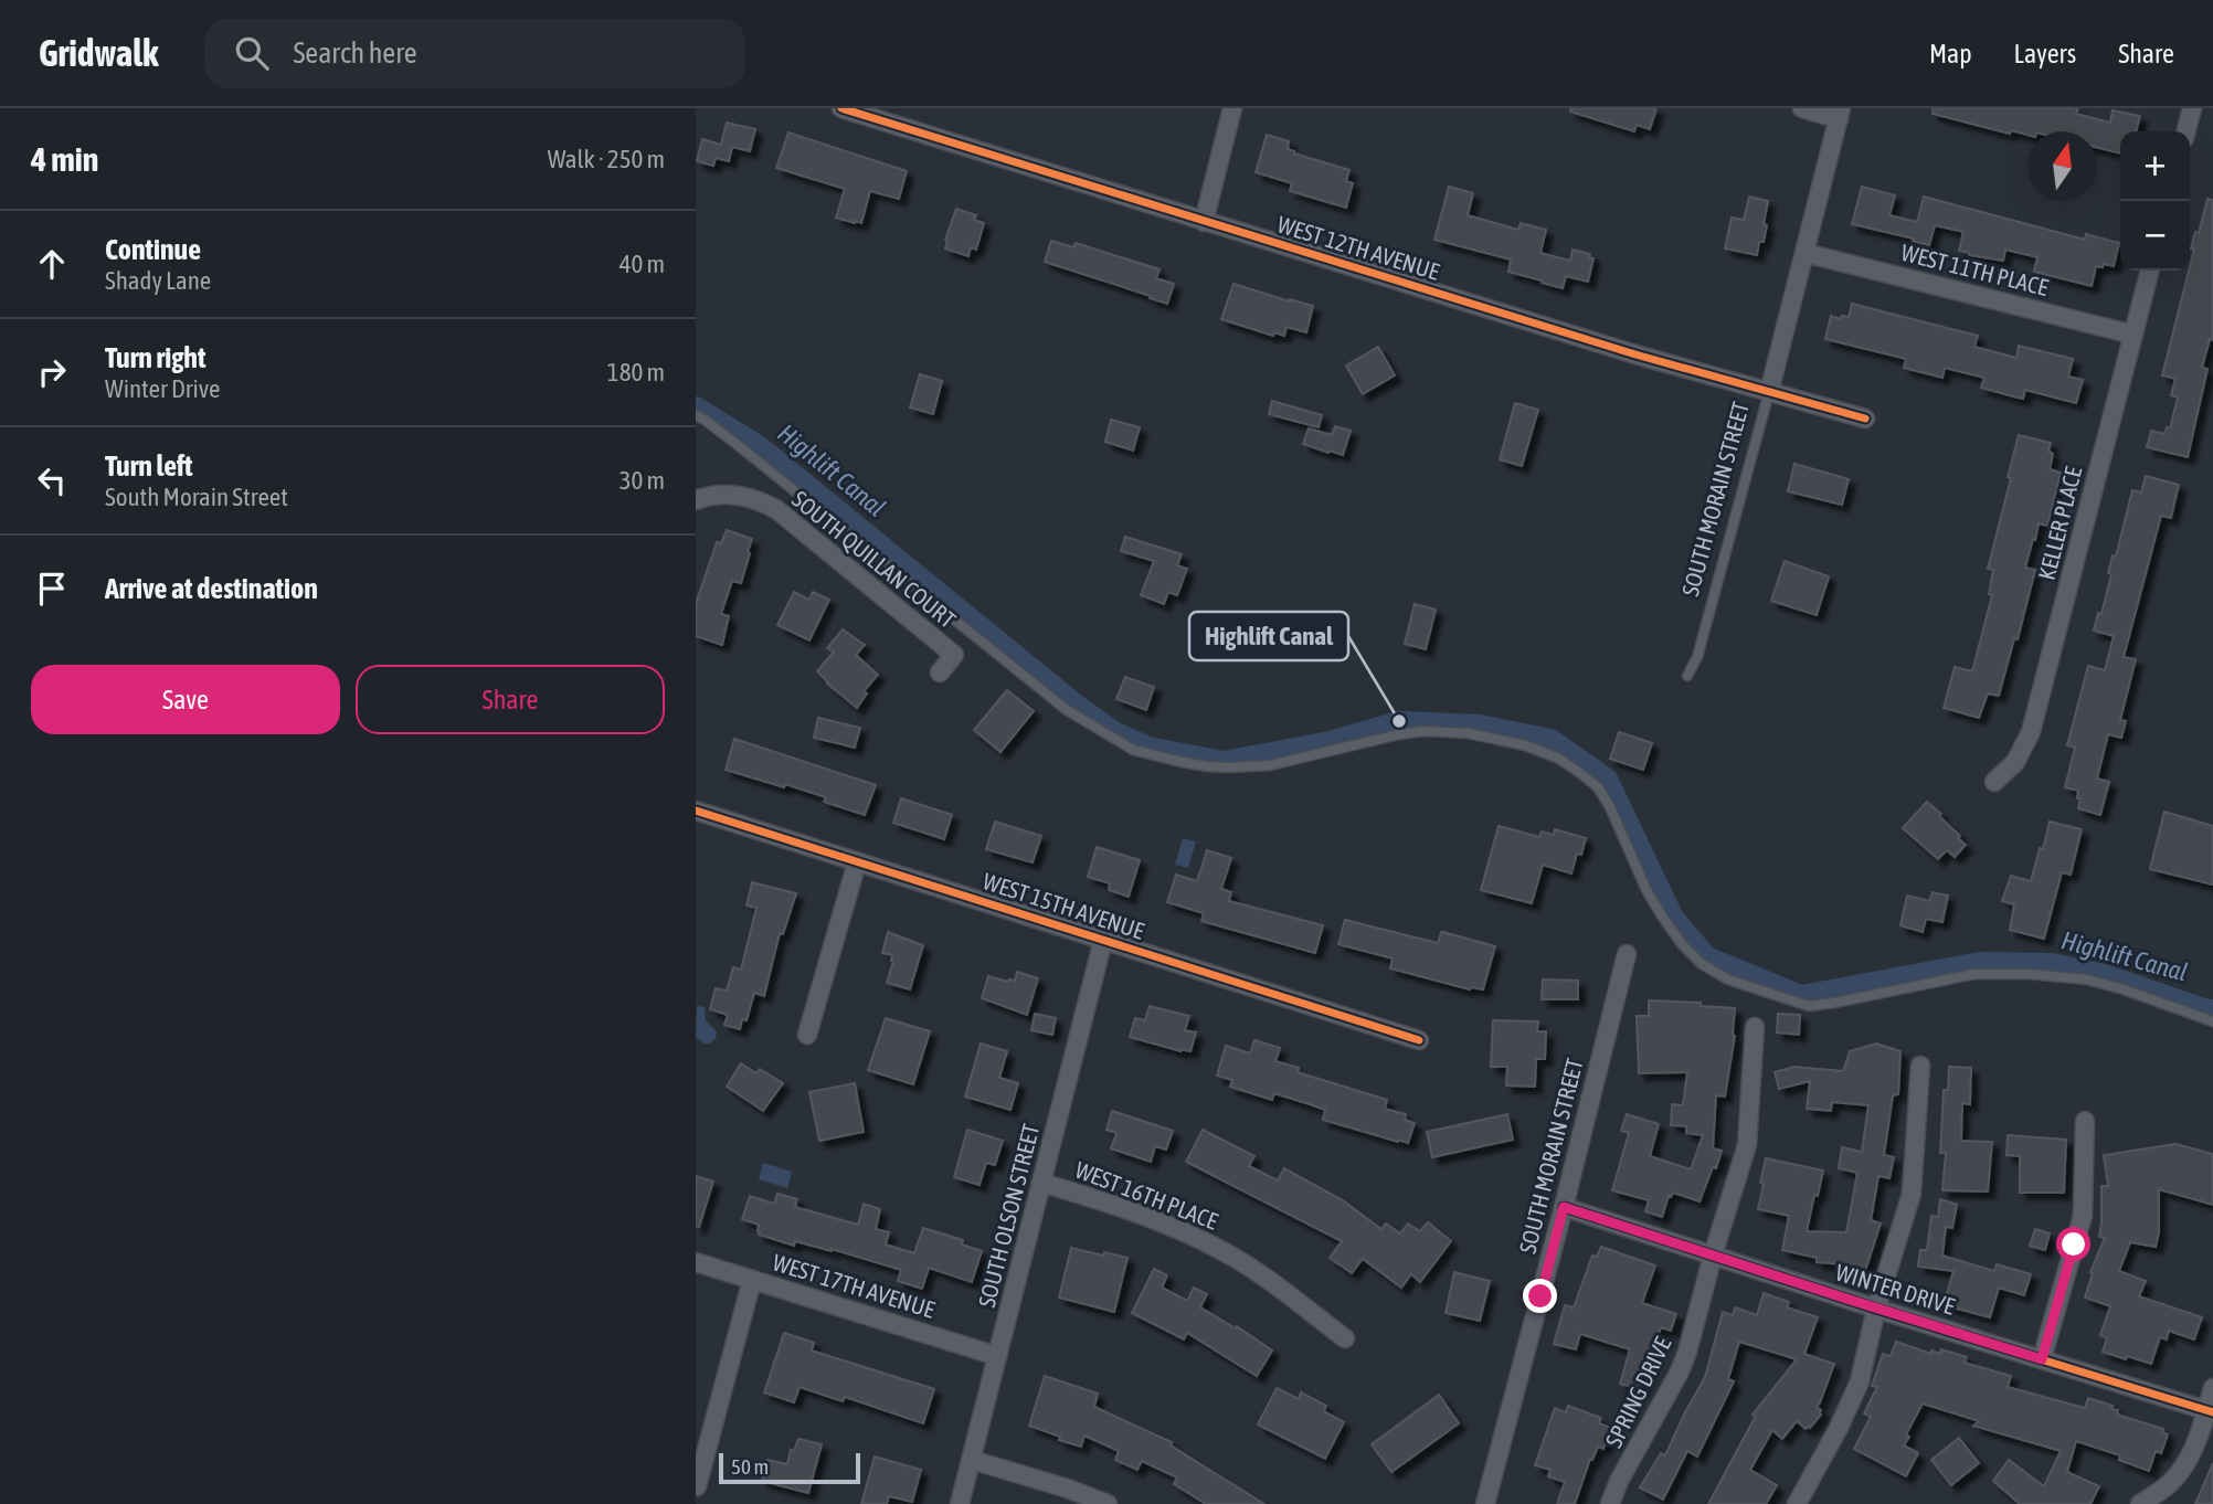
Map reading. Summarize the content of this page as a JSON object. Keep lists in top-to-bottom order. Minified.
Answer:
{"streets":{"street":["WEST 12TH AVENUE","WEST 11TH PLACE","SOUTH MORAIN STREET","KELLER PLACE","SOUTH QUILLAN COURT","WEST 15TH AVENUE","WEST 16TH PLACE","SOUTH OLSON STREET","WEST 17TH AVENUE","WINTER DRIVE","SPRING DRIVE"]},"crossings":[["WEST 12TH AVENUE","SOUTH MORAIN STREET"],["WEST 11TH PLACE","SOUTH MORAIN STREET"],["WEST 11TH PLACE","KELLER PLACE"],["SOUTH MORAIN STREET","WINTER DRIVE"],["WEST 15TH AVENUE","SOUTH OLSON STREET"],["WEST 16TH PLACE","SOUTH OLSON STREET"],["SOUTH OLSON STREET","WEST 17TH AVENUE"],["WINTER DRIVE","SPRING DRIVE"]],"water":["Highlift Canal"],"places":["Highlift Canal"],"scale_bar":"50 m","north":"top","page":{"header":"Gridwalk","search":"Search here","nav":["Map","Layers","Share"],"heading":["4 min","Walk · 250 m"],"map_buttons":["+","−"],"list":[["Continue","Shady Lane","40 m"],["Turn right","Winter Drive","180 m"],["Turn left","South Morain Street","30 m"],"Arrive at destination"],"buttons":["Save","Share"],"scale":"50 m"}}
